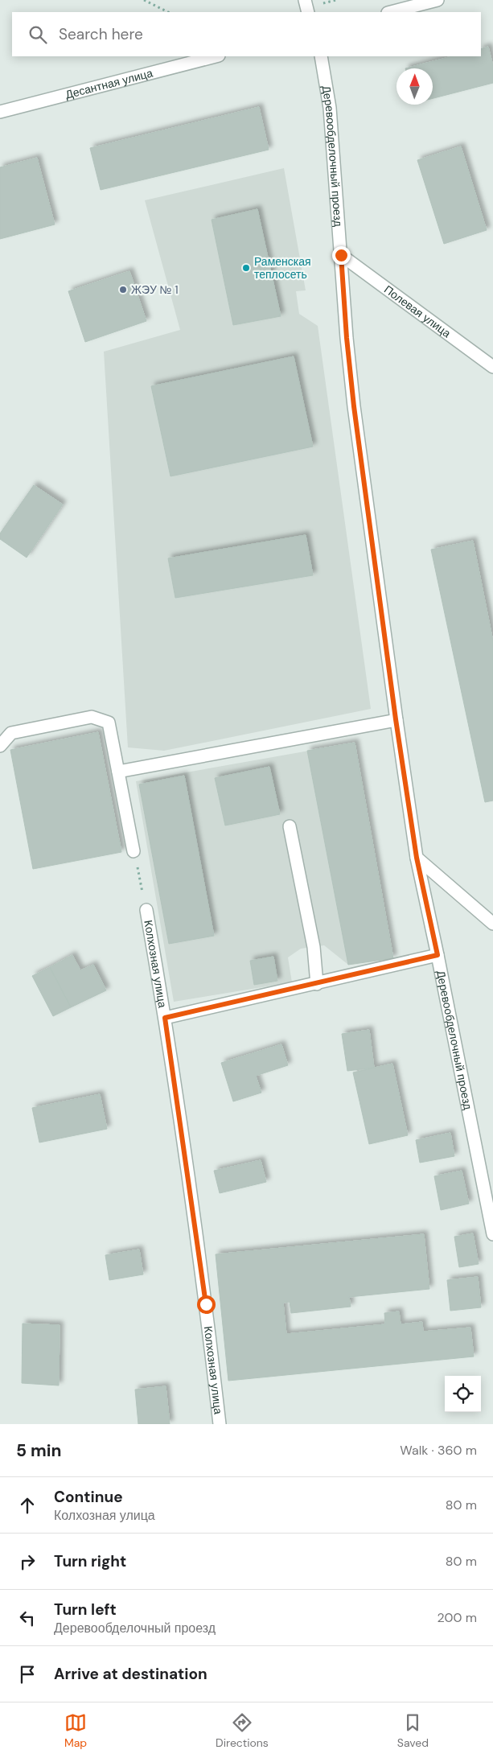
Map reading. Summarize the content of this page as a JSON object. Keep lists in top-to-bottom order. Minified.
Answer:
{"streets":{"street":["Десантная улица","Деревообделочный проезд","Полевая улица","Колхозная улица"]},"crossings":[["Деревообделочный проезд","Полевая улица"]],"places":["Раменская теплосеть","ЖЭУ № 1"],"north":"top","page":{"search":"Search here","heading":["5 min","Walk · 360 m"],"list":[["Continue","Колхозная улица","80 m"],["Turn right","80 m"],["Turn left","Деревообделочный проезд","200 m"],"Arrive at destination"],"nav":["Map","Directions","Saved"]}}
